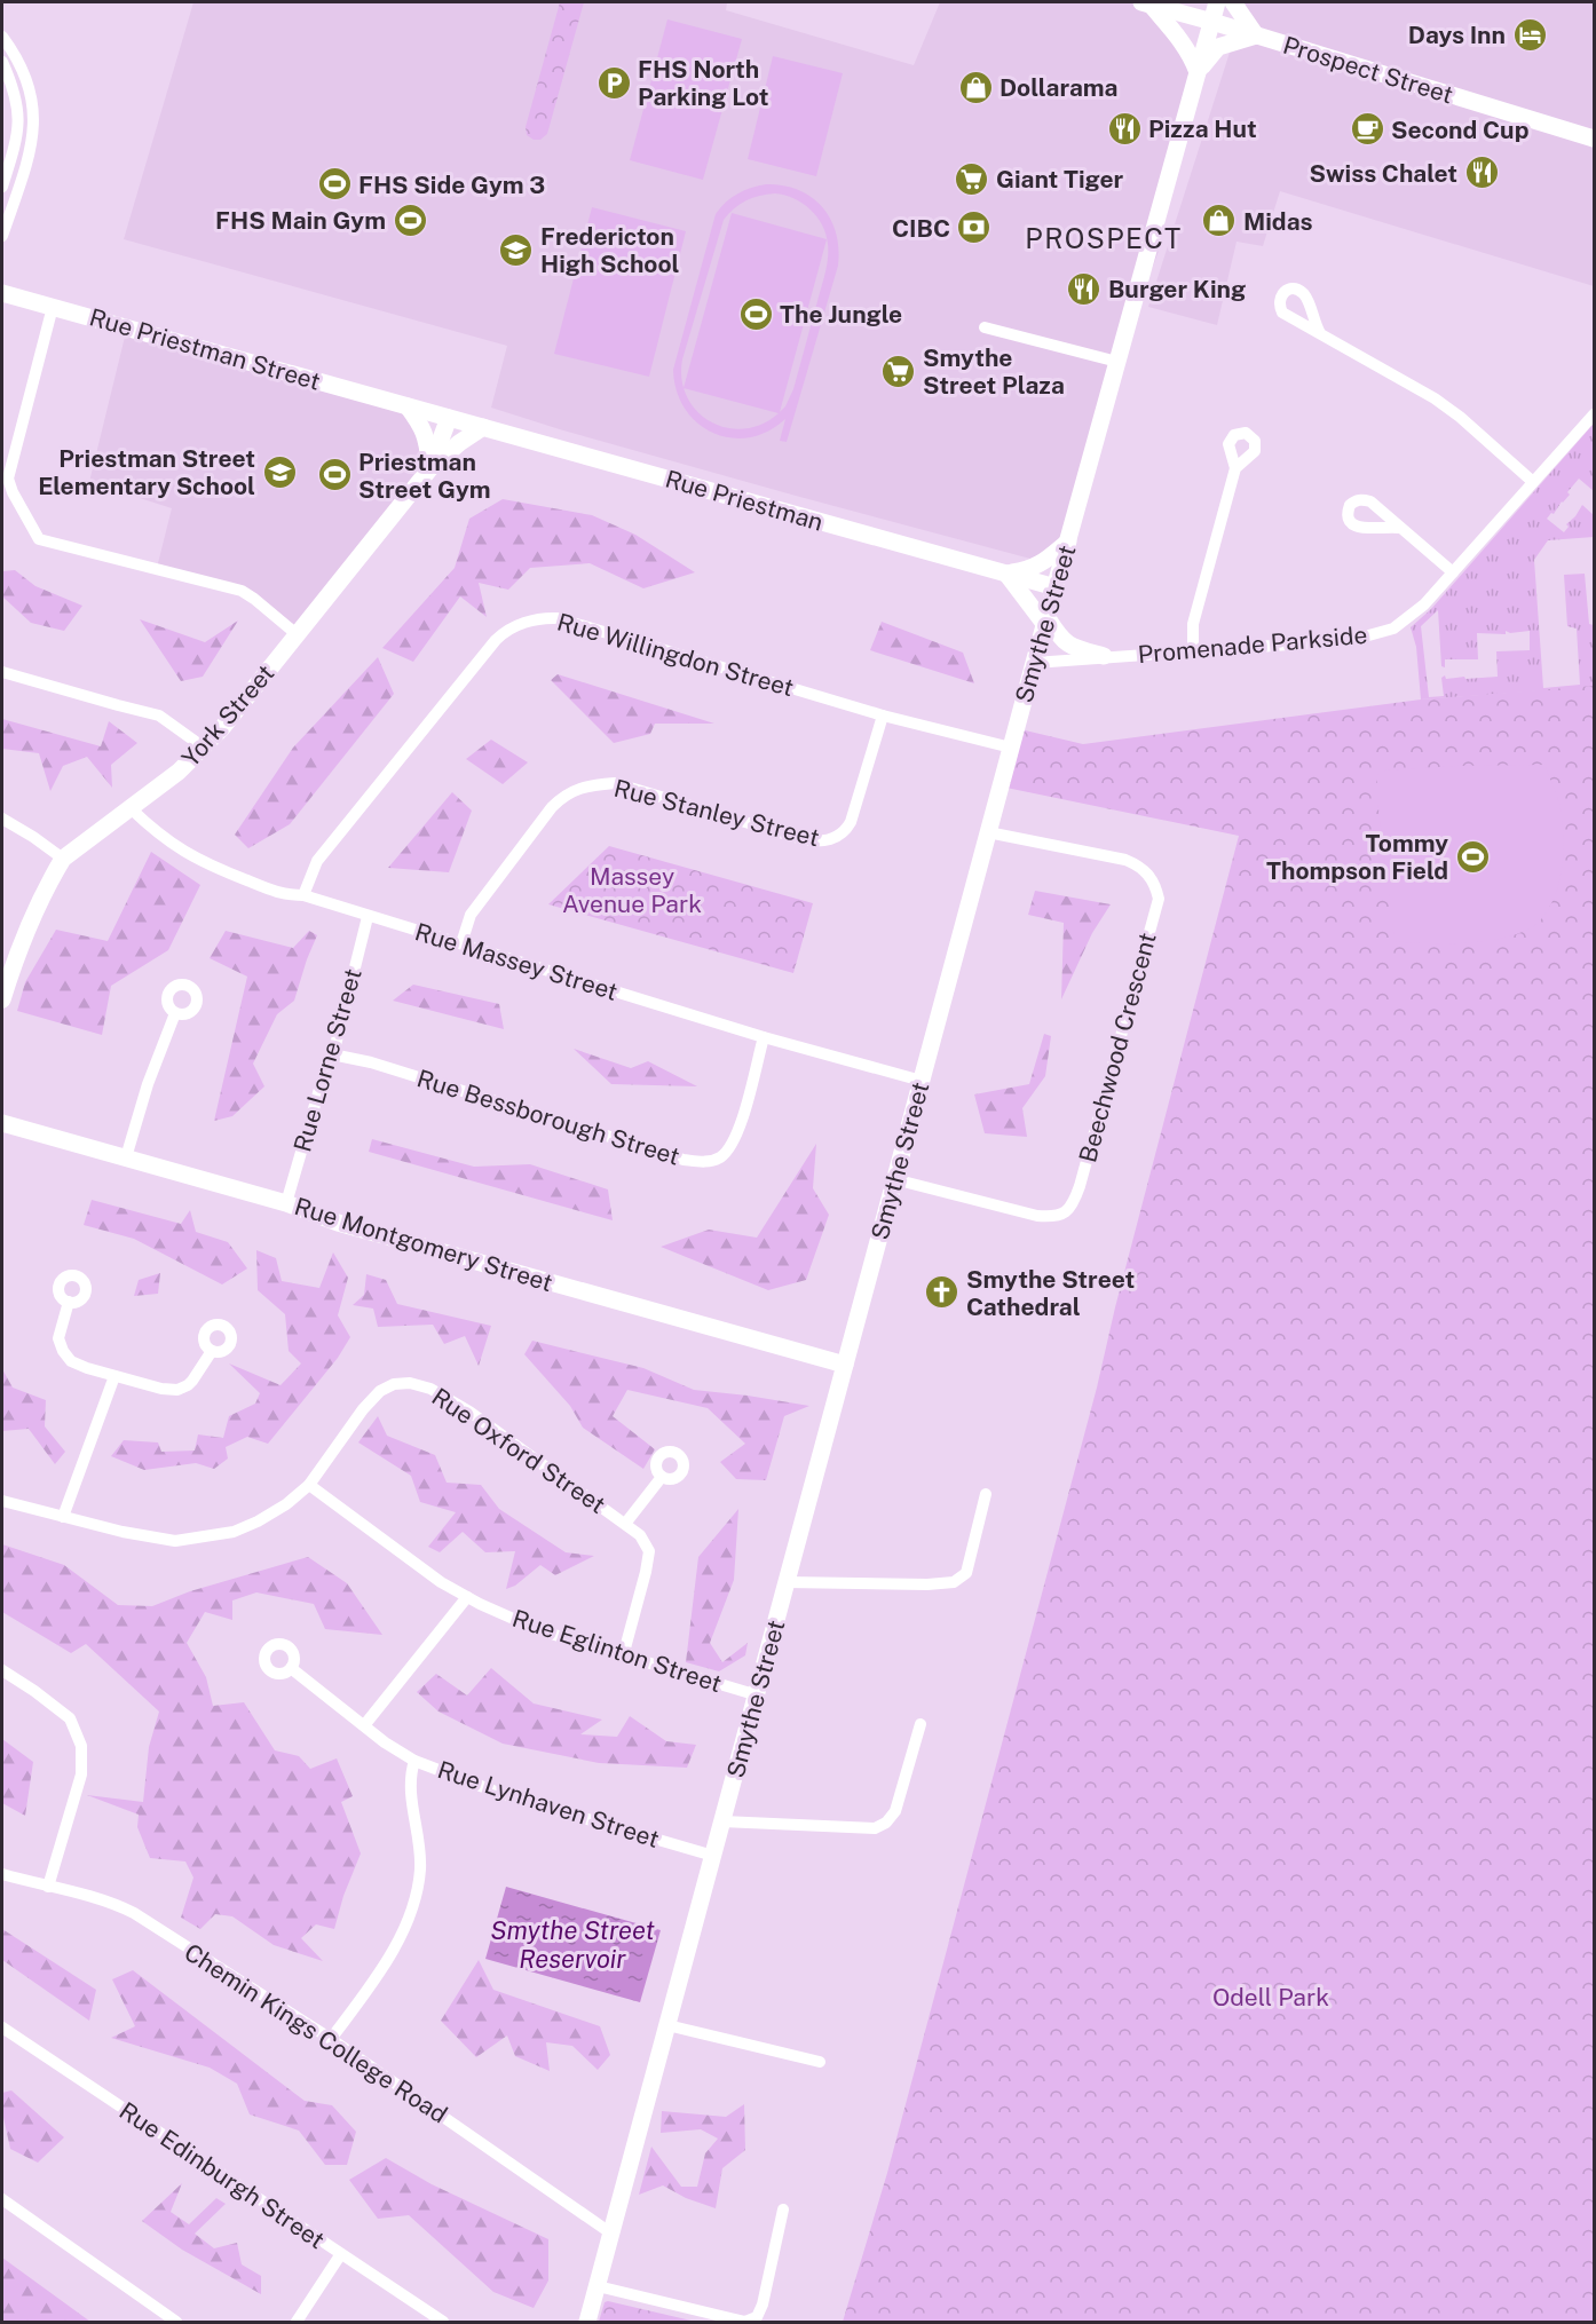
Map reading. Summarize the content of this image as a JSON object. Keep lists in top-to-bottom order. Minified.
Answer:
{"streets":{"main road":["Prospect Street","Rue Priestman Street","Rue Priestman","Smythe Street","York Street","Rue Montgomery Street"],"street":["Promenade Parkside","Rue Willingdon Street","Rue Stanley Street","Rue Massey Street","Beechwood Crescent","Rue Lorne Street","Rue Bessborough Street","Rue Oxford Street","Rue Eglinton Street","Rue Lynhaven Street","Chemin Kings College Road","Rue Edinburgh Street"]},"crossings":[["Prospect Street","Smythe Street"],["Rue Priestman Street","Rue Priestman"],["Rue Priestman Street","York Street"],["Rue Priestman","Smythe Street"],["Rue Priestman","York Street"],["Smythe Street","Promenade Parkside"],["Smythe Street","Rue Willingdon Street"],["Smythe Street","Rue Massey Street"],["Smythe Street","Beechwood Crescent"],["Smythe Street","Rue Montgomery Street"],["Smythe Street","Rue Eglinton Street"],["Smythe Street","Rue Lynhaven Street"],["Smythe Street","Chemin Kings College Road"],["Rue Willingdon Street","Rue Stanley Street"],["Rue Willingdon Street","Rue Massey Street"],["York Street","Rue Massey Street"],["Rue Stanley Street","Rue Massey Street"],["Rue Massey Street","Rue Lorne Street"],["Rue Massey Street","Rue Bessborough Street"],["Rue Lorne Street","Rue Bessborough Street"],["Rue Lorne Street","Rue Montgomery Street"],["Rue Oxford Street","Rue Eglinton Street"]],"districts":["PROSPECT"],"water":["Smythe Street Reservoir"],"parks":["Massey Avenue Park","Odell Park"],"places":{"hotel":["Days Inn"],"parking":["FHS North Parking Lot"],"shop":["Dollarama","Midas"],"restaurant":["Pizza Hut","Swiss Chalet","Burger King"],"cafe":["Second Cup"],"supermarket":["Giant Tiger","Smythe Street Plaza"],"sports":["FHS Side Gym 3","FHS Main Gym","The Jungle","Priestman Street Gym","Tommy Thompson Field"],"bank":["CIBC"],"school or university":["Fredericton High School","Priestman Street Elementary School"],"church":["Smythe Street Cathedral"]}}
